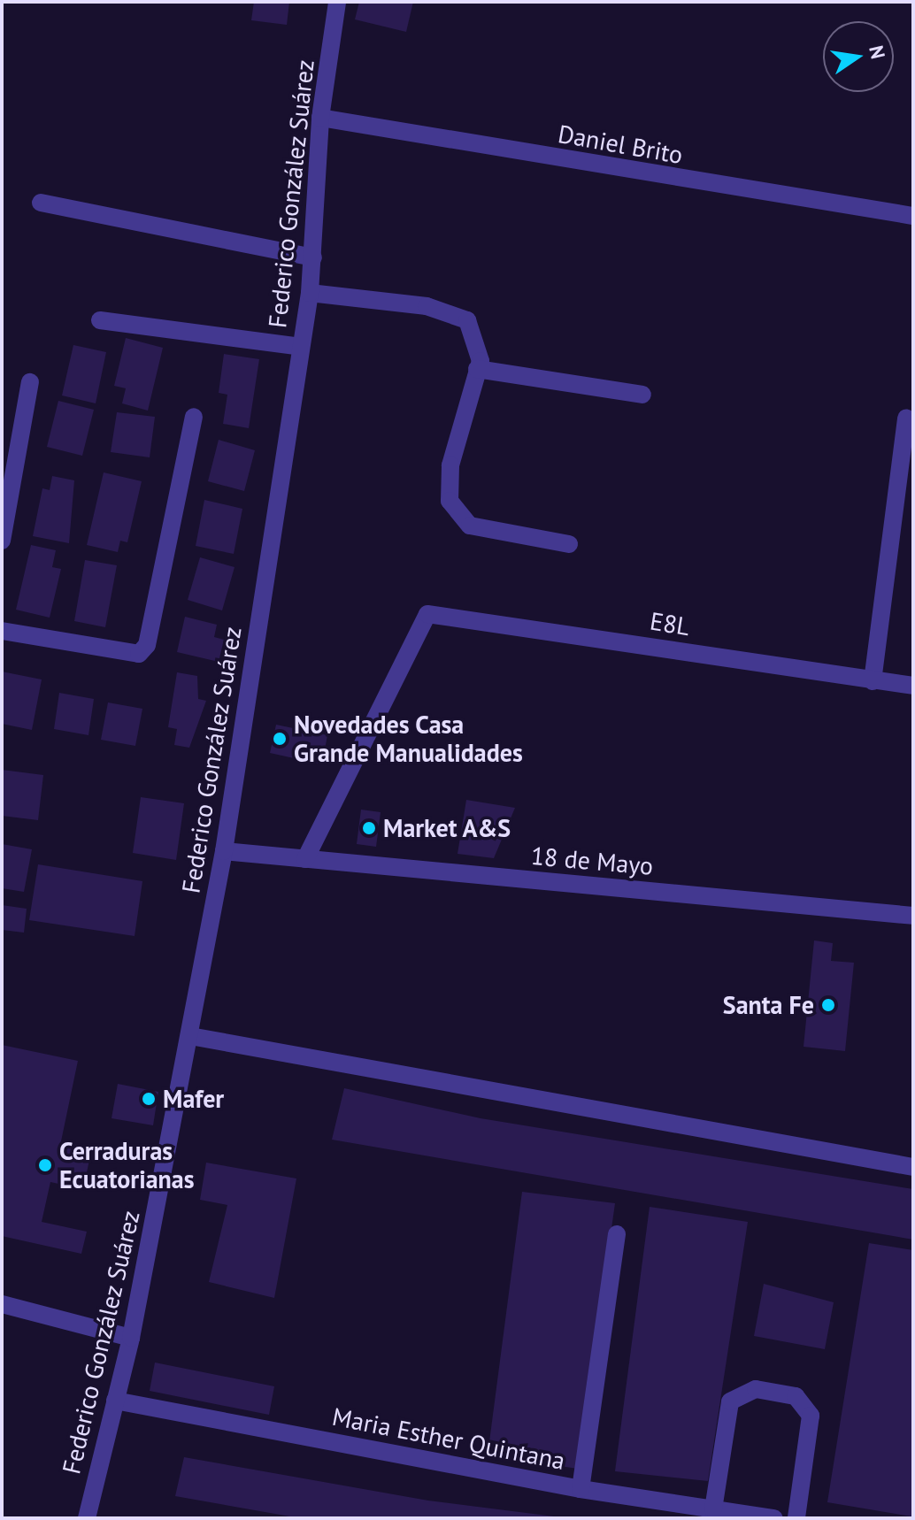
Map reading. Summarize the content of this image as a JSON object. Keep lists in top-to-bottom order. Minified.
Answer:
{"streets":{"street":["Daniel Brito","Federico González Suárez","E8L","18 de Mayo","Maria Esther Quintana"]},"crossings":[["Daniel Brito","Federico González Suárez"],["Federico González Suárez","18 de Mayo"],["Federico González Suárez","Maria Esther Quintana"],["E8L","18 de Mayo"]],"places":["Novedades Casa Grande Manualidades","Market A&S","Santa Fe","Mafer","Cerraduras Ecuatorianas"],"north":"right"}
